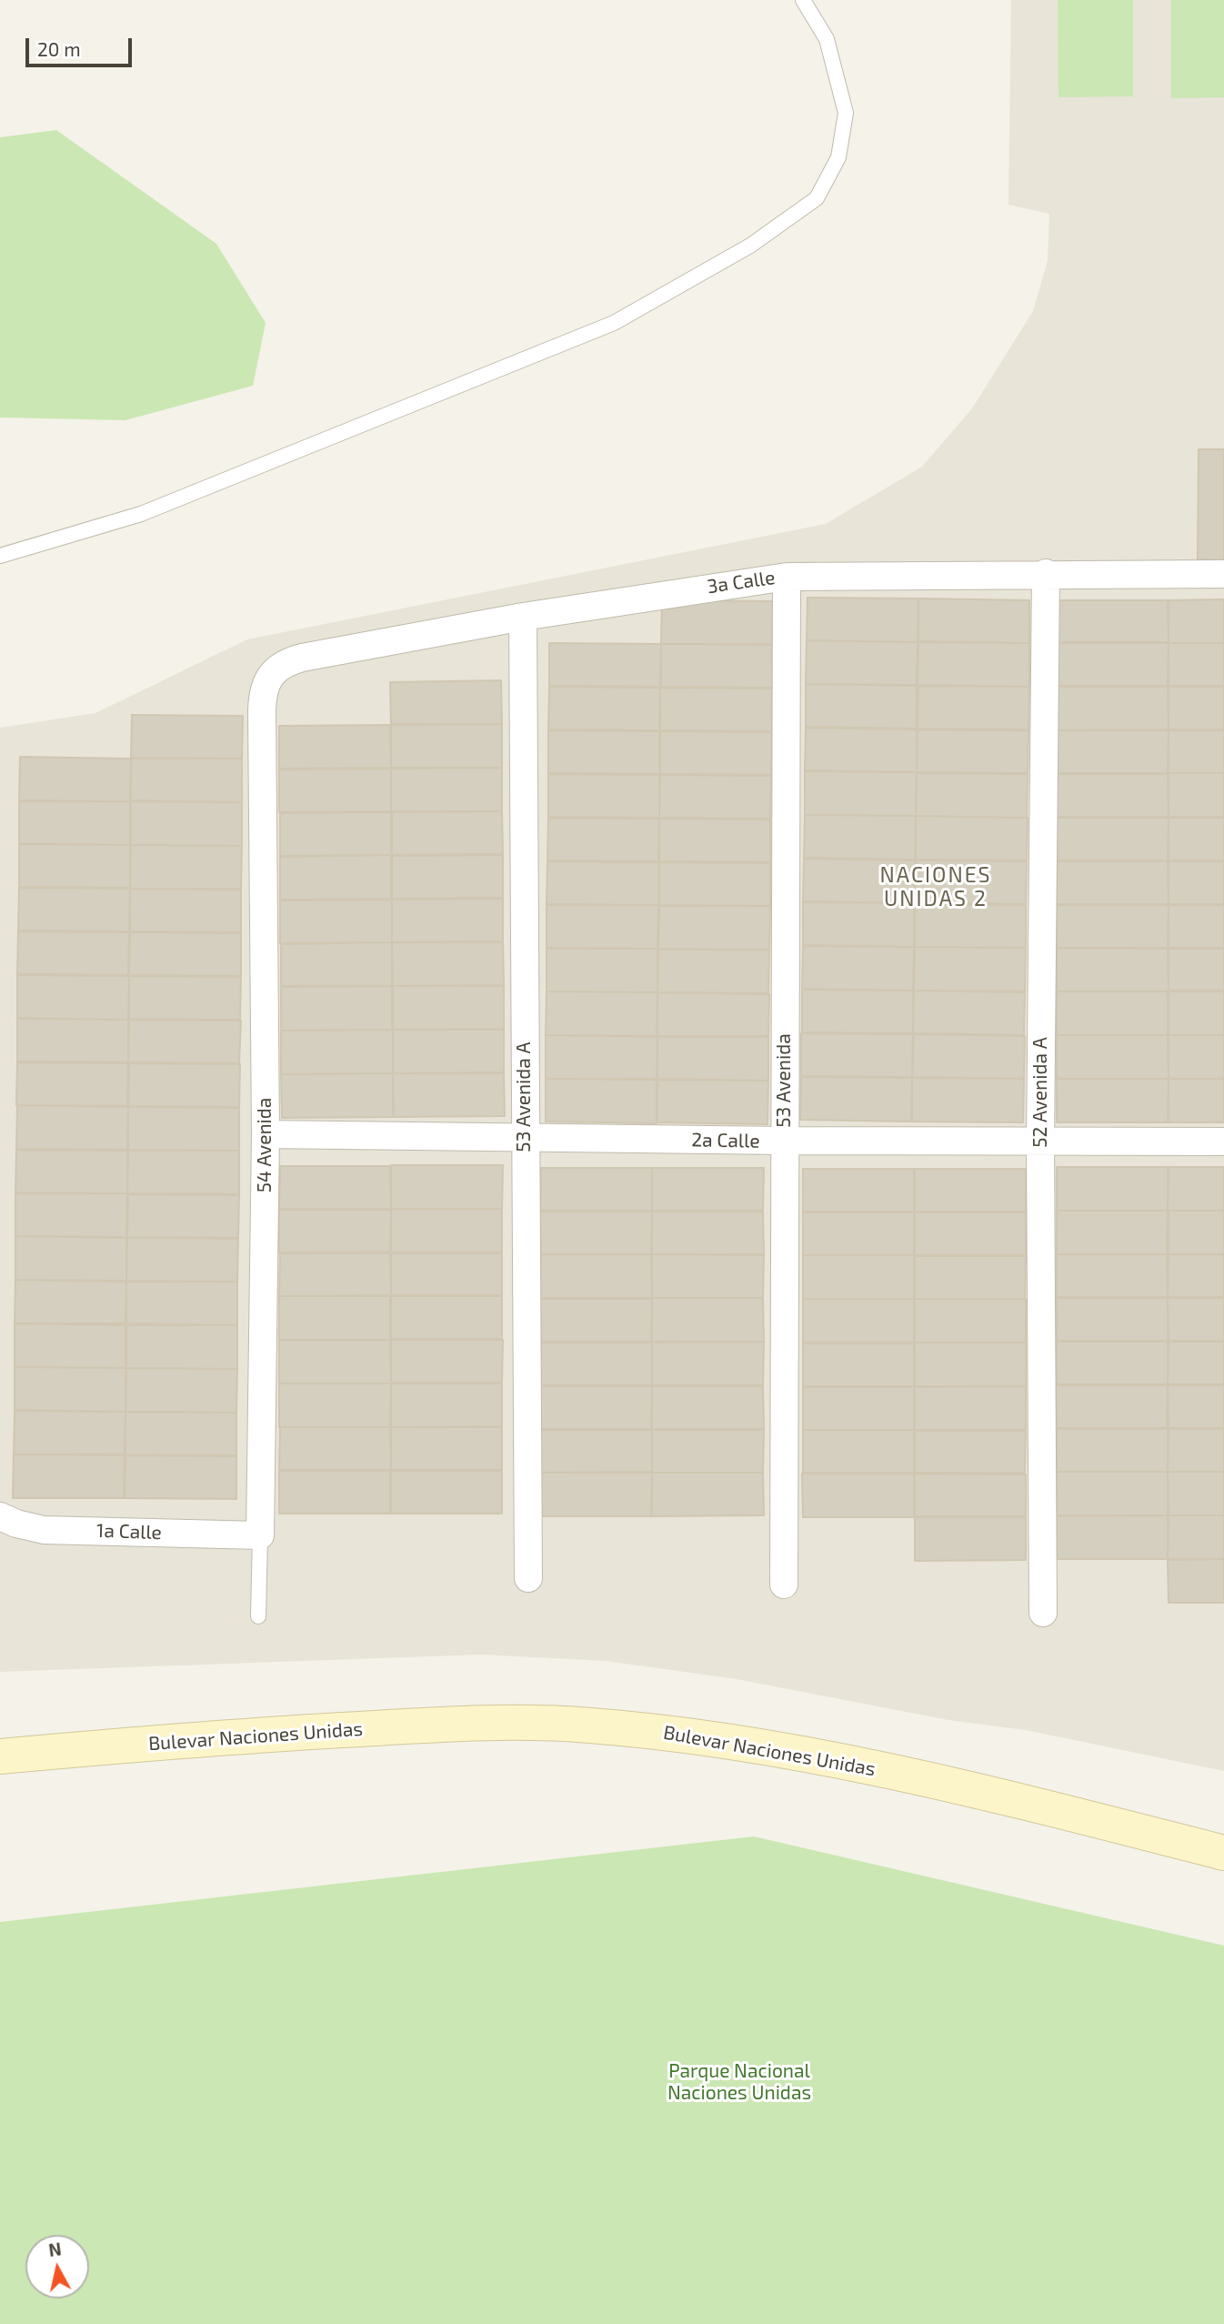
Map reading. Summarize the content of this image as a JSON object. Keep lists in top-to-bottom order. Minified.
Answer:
{"streets":{"main road":["Bulevar Naciones Unidas"],"street":["3a Calle","53 Avenida","52 Avenida A","53 Avenida A","2a Calle","54 Avenida","1a Calle"]},"crossings":[["3a Calle","53 Avenida"],["3a Calle","52 Avenida A"],["3a Calle","53 Avenida A"],["3a Calle","54 Avenida"],["53 Avenida","2a Calle"],["52 Avenida A","2a Calle"],["53 Avenida A","2a Calle"],["2a Calle","54 Avenida"],["54 Avenida","1a Calle"]],"districts":["NACIONES UNIDAS 2"],"parks":["Parque Nacional Naciones Unidas"],"scale_bar":"20 m","north":"top"}
